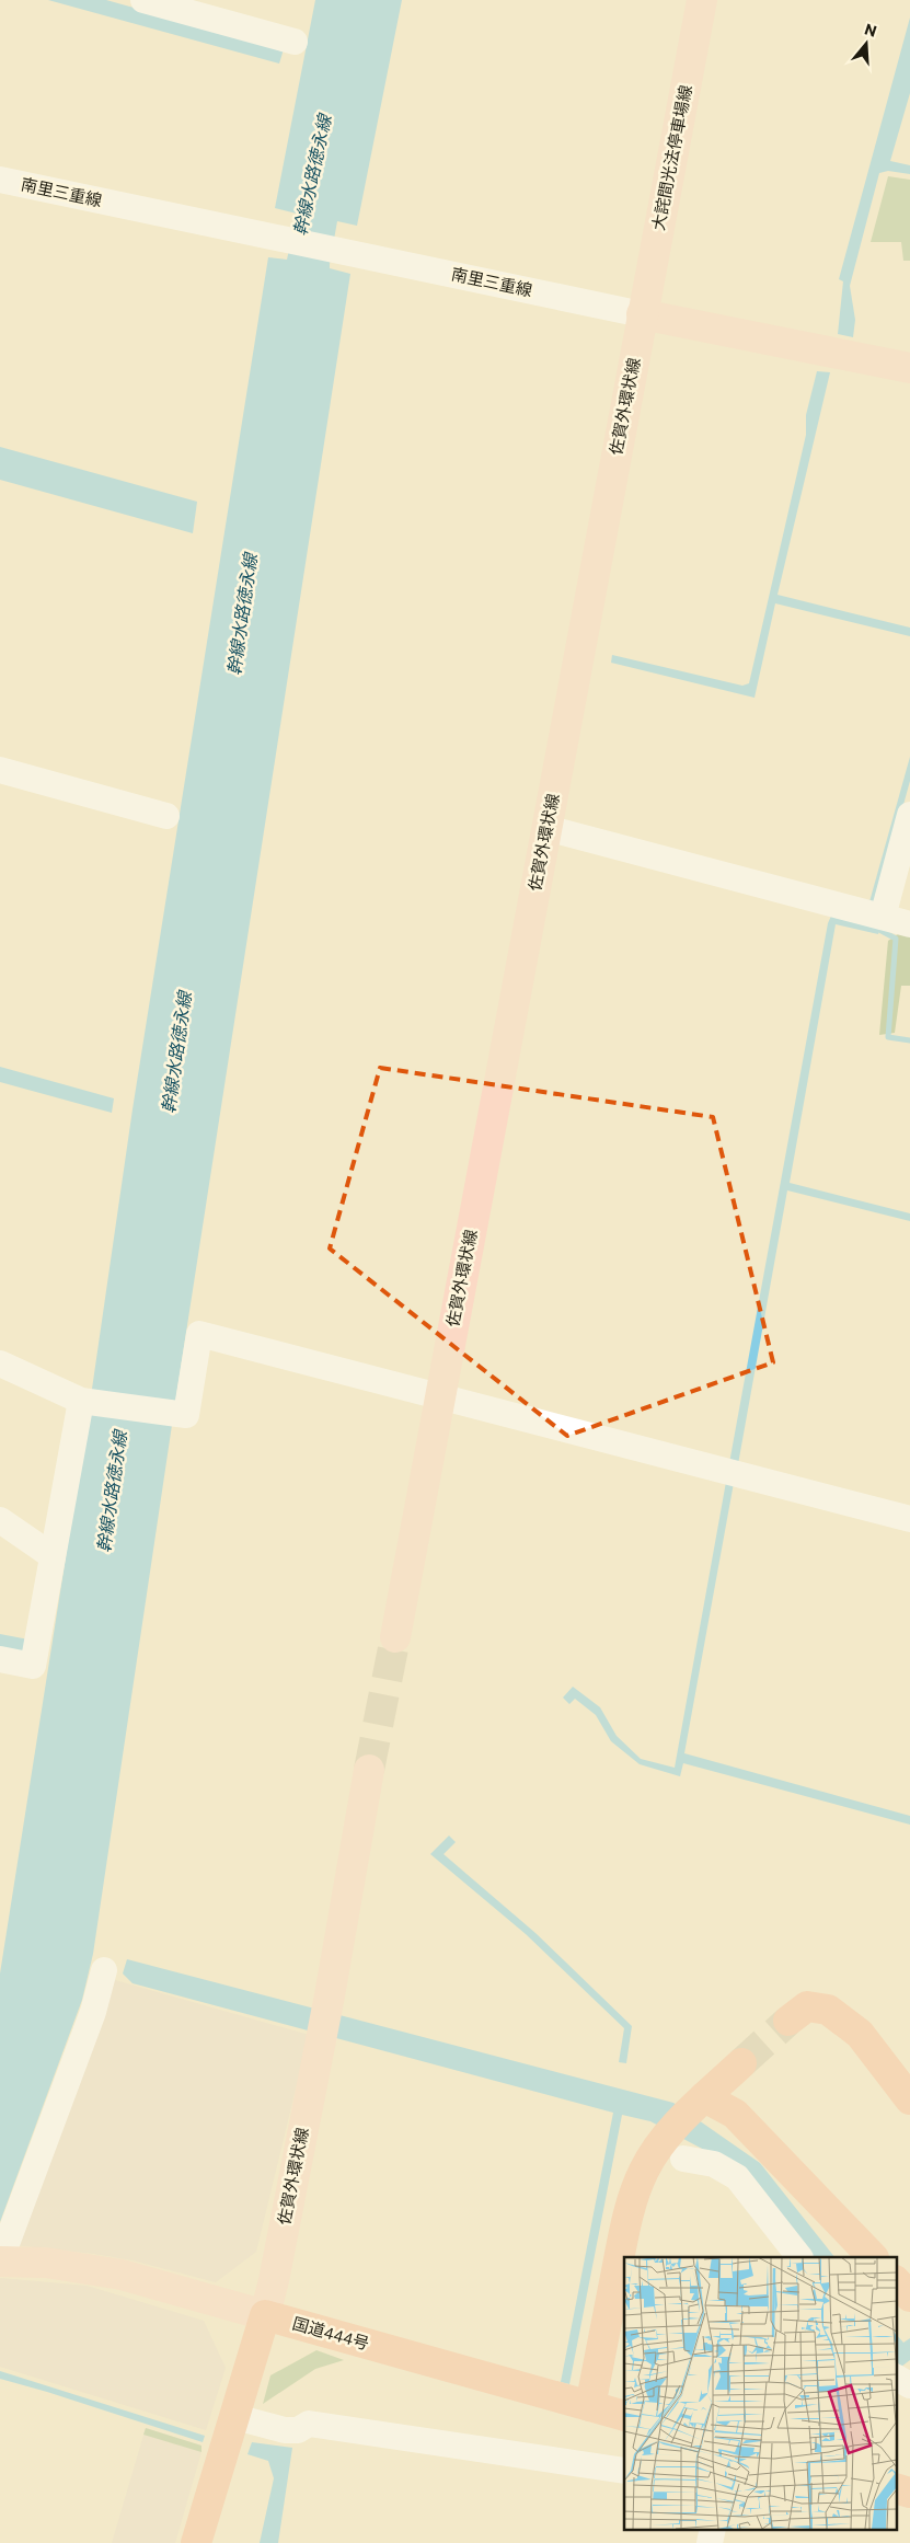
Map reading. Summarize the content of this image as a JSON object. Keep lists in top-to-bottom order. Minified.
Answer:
{"streets":{"highway":["国道444号"],"main road":["大詫間光法停車場線","佐賀外環状線"],"street":["南里三重線"]},"crossings":[["大詫間光法停車場線","南里三重線"],["大詫間光法停車場線","佐賀外環状線"],["南里三重線","佐賀外環状線"],["佐賀外環状線","国道444号"]],"water":["幹線水路徳永線"],"north":"top"}
